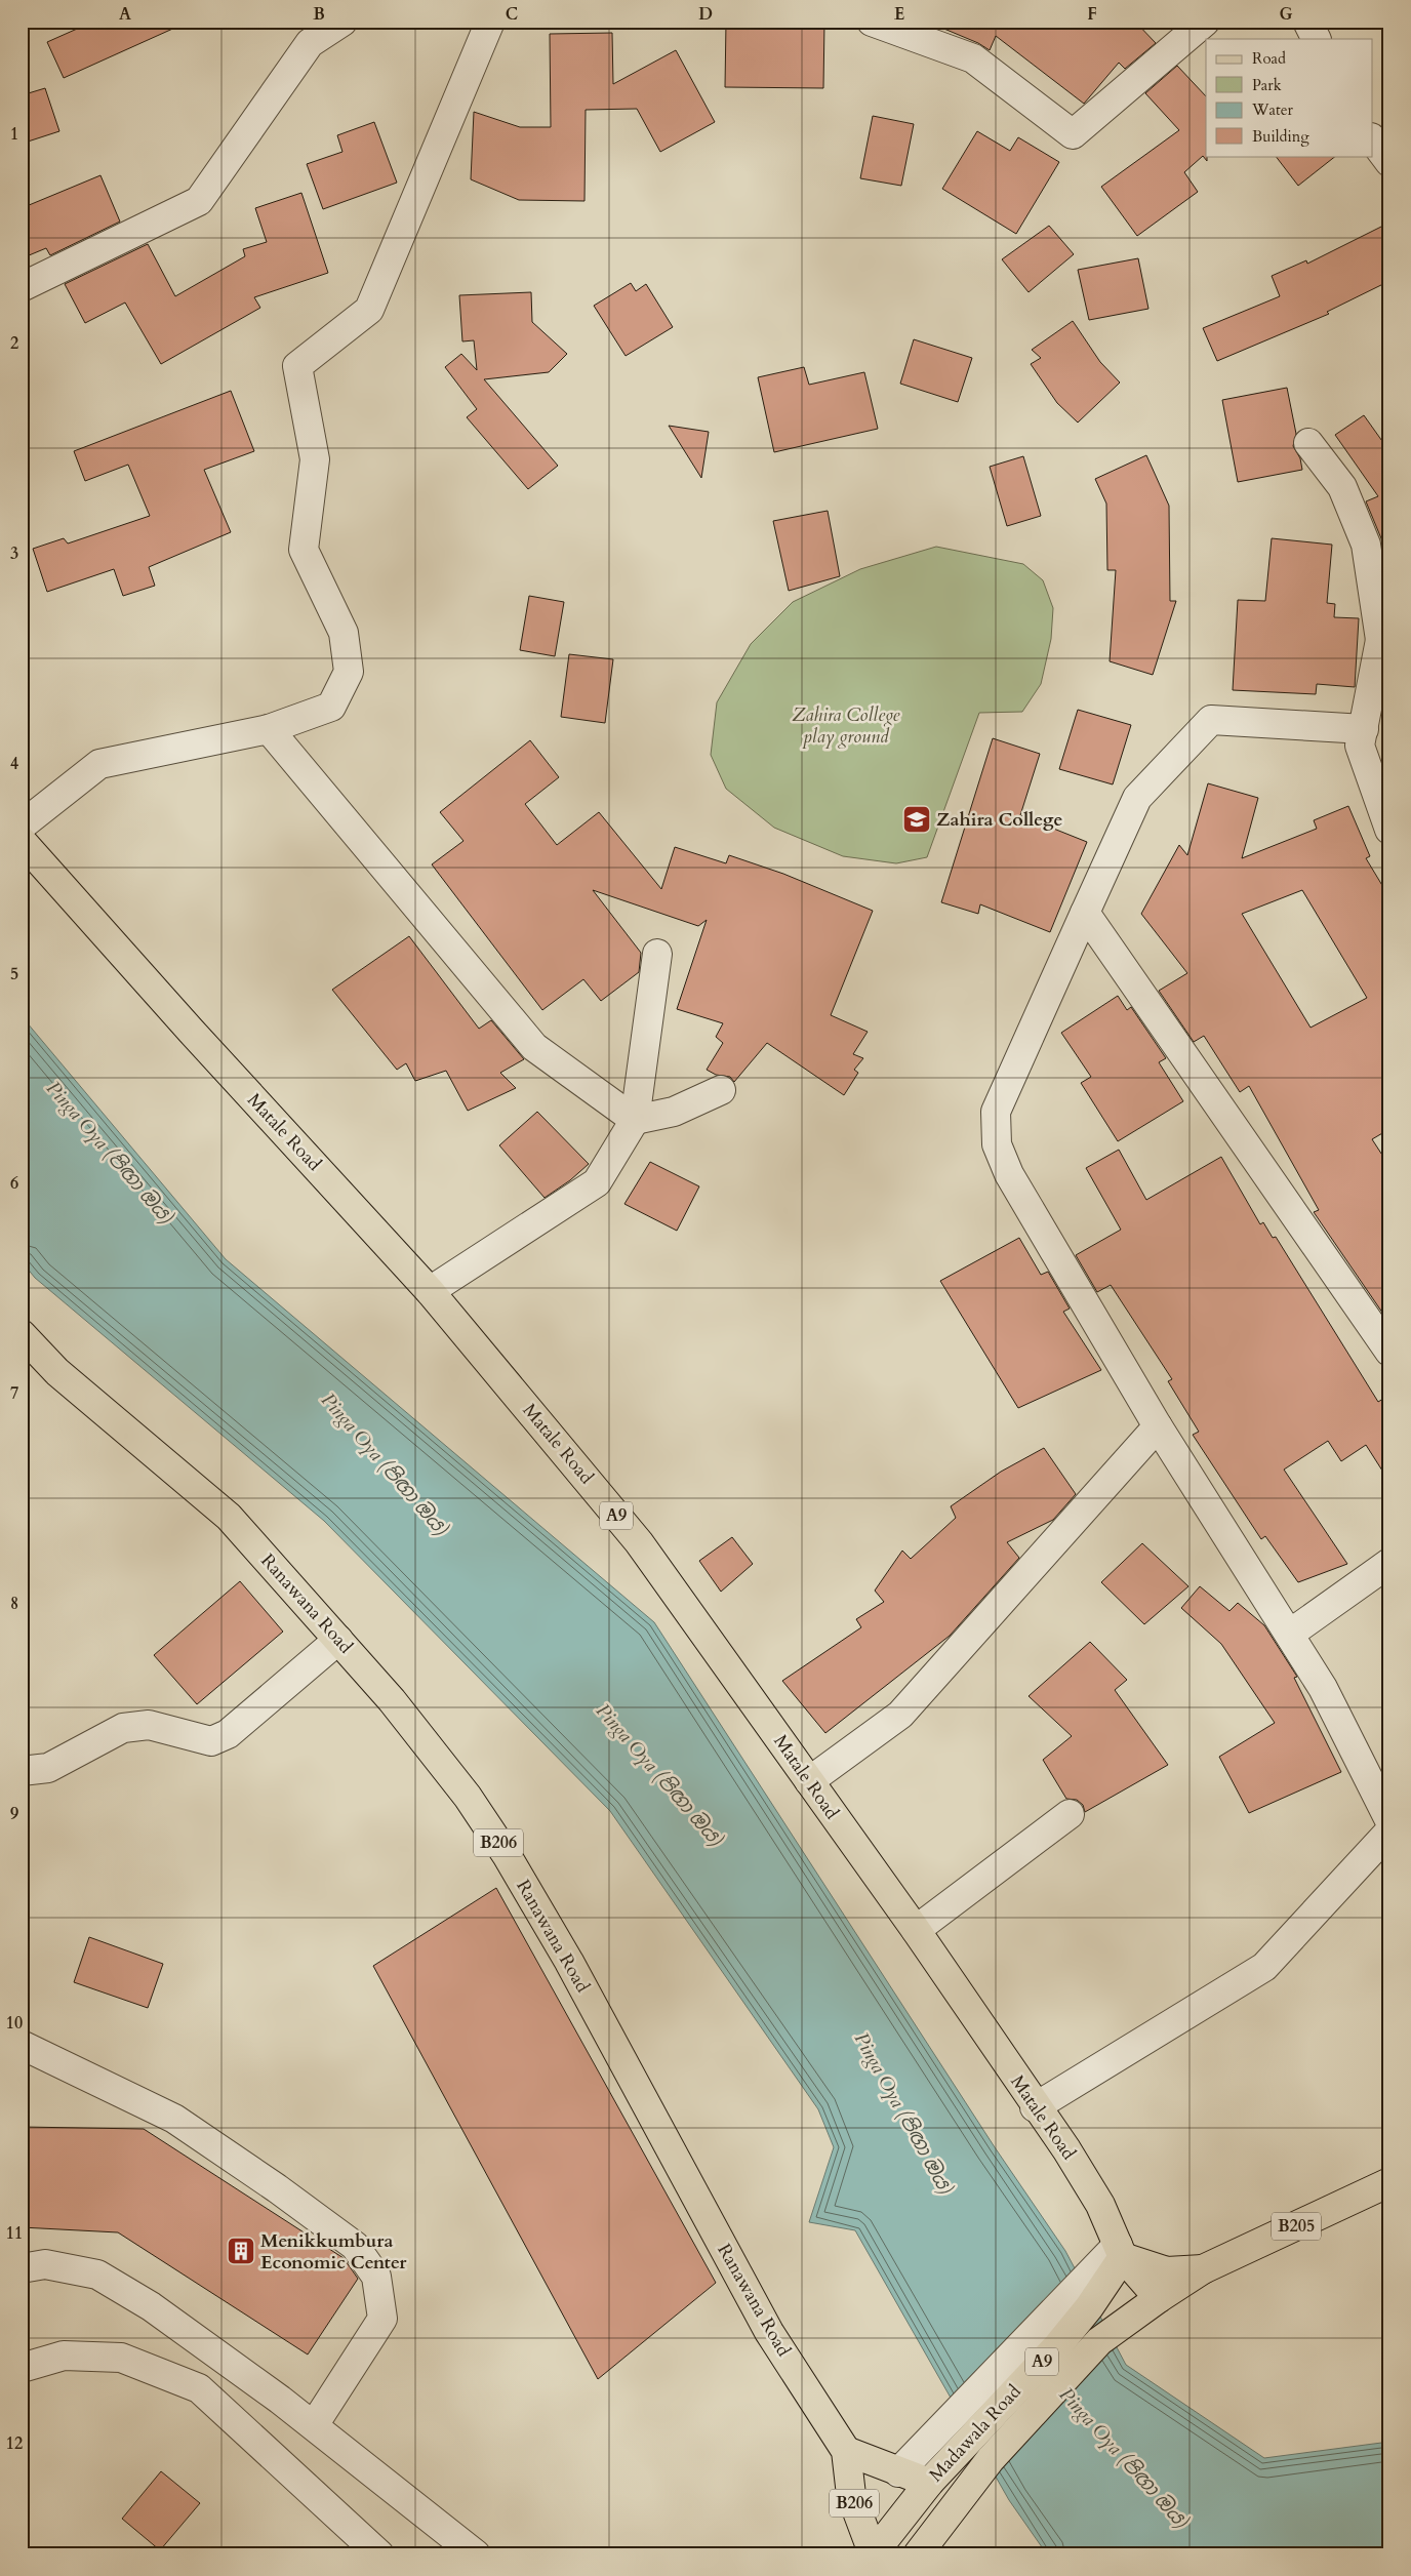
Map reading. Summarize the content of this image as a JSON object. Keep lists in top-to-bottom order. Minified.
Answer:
{"streets":{"main road":["Matale Road","A9","Ranawana Road","B206","B205","Madawala Road"]},"crossings":[["Matale Road","Madawala Road"],["Ranawana Road","B206"],["B206","Madawala Road"]],"water":["Pinga Oya (පිඟා ඔය)"],"parks":["Zahira College play ground"],"places":{"school or university":["Zahira College"],"building":["Menikkumbura Economic Center"]},"legend":["Road","Park","Water","Building"],"grid":{"columns":["A","B","C","D","E","F","G"],"rows":["1","2","3","4","5","6","7","8","9","10","11","12"]}}
